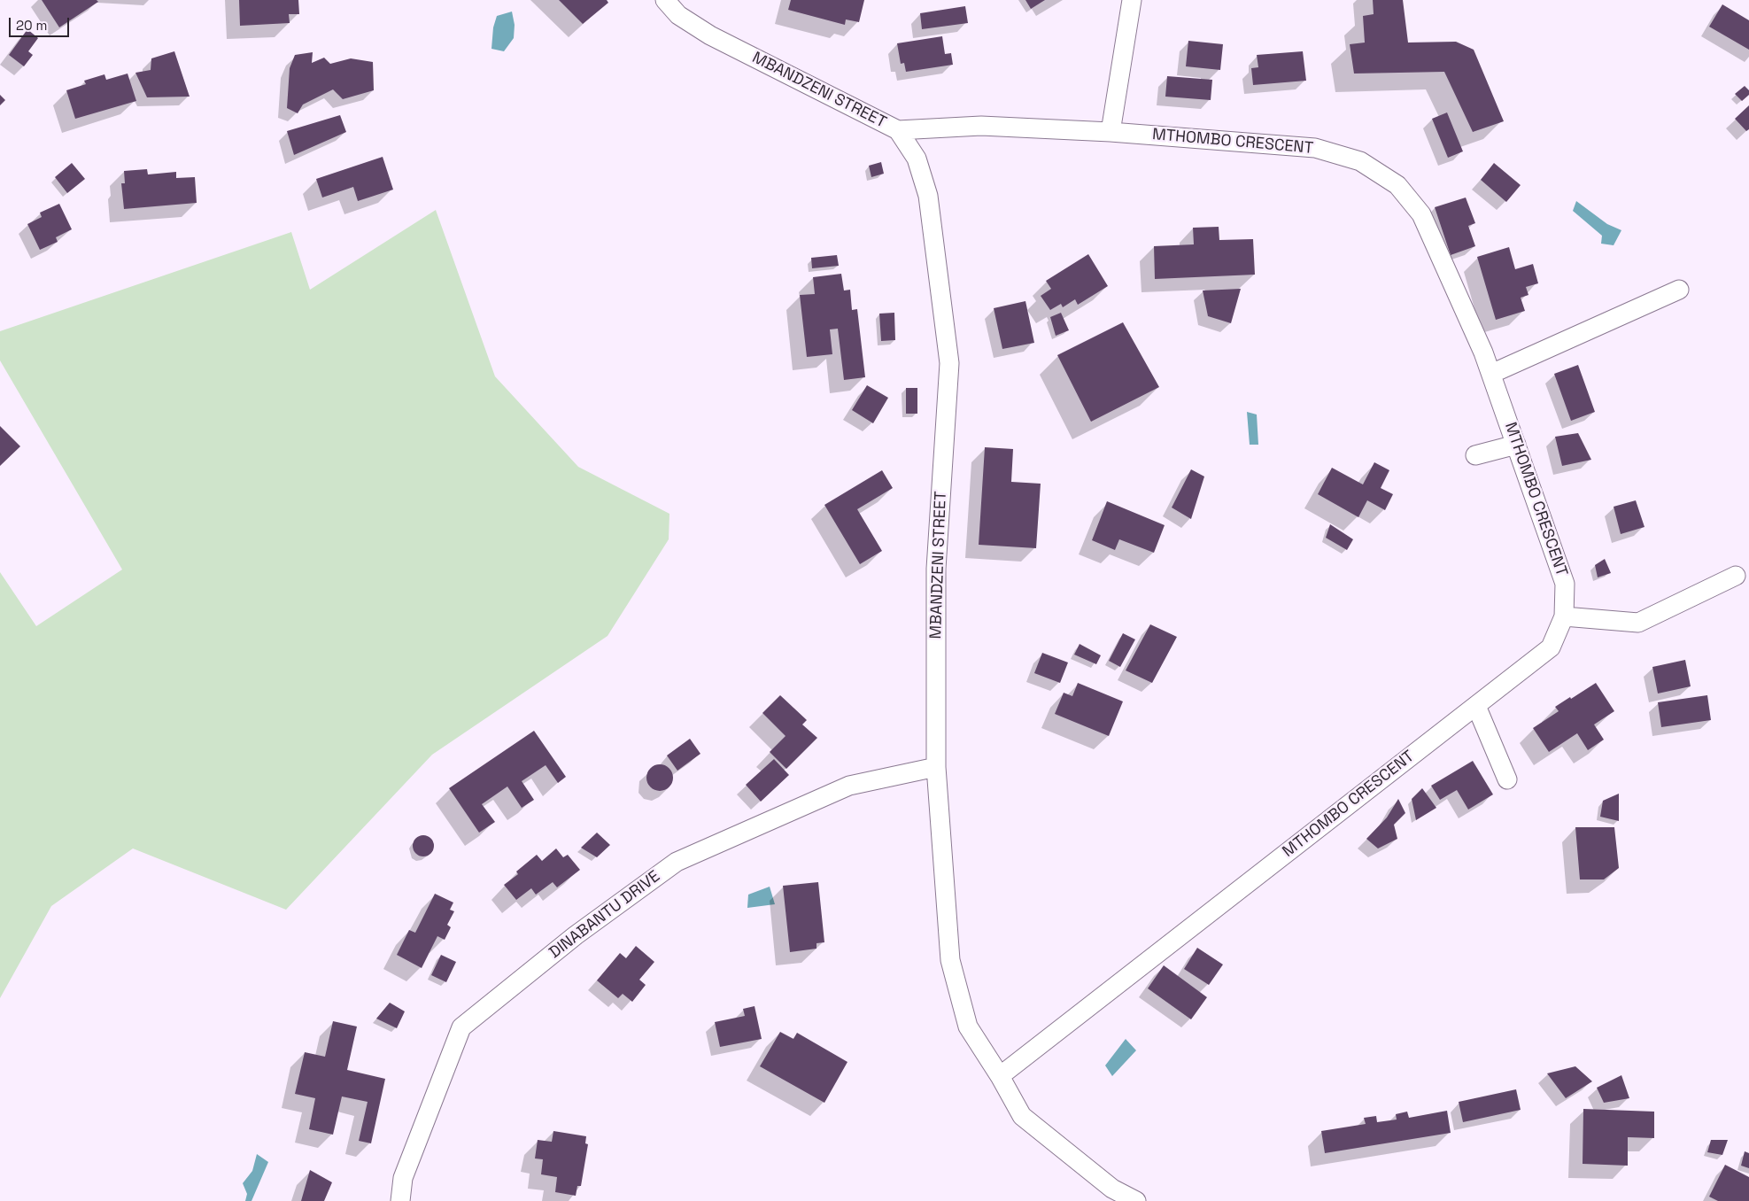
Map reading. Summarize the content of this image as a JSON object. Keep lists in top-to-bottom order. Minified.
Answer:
{"streets":{"street":["MBANDZENI STREET","MTHOMBO CRESCENT","DINABANTU DRIVE"]},"crossings":[["MBANDZENI STREET","MTHOMBO CRESCENT"],["MBANDZENI STREET","DINABANTU DRIVE"]],"scale_bar":"20 m"}
